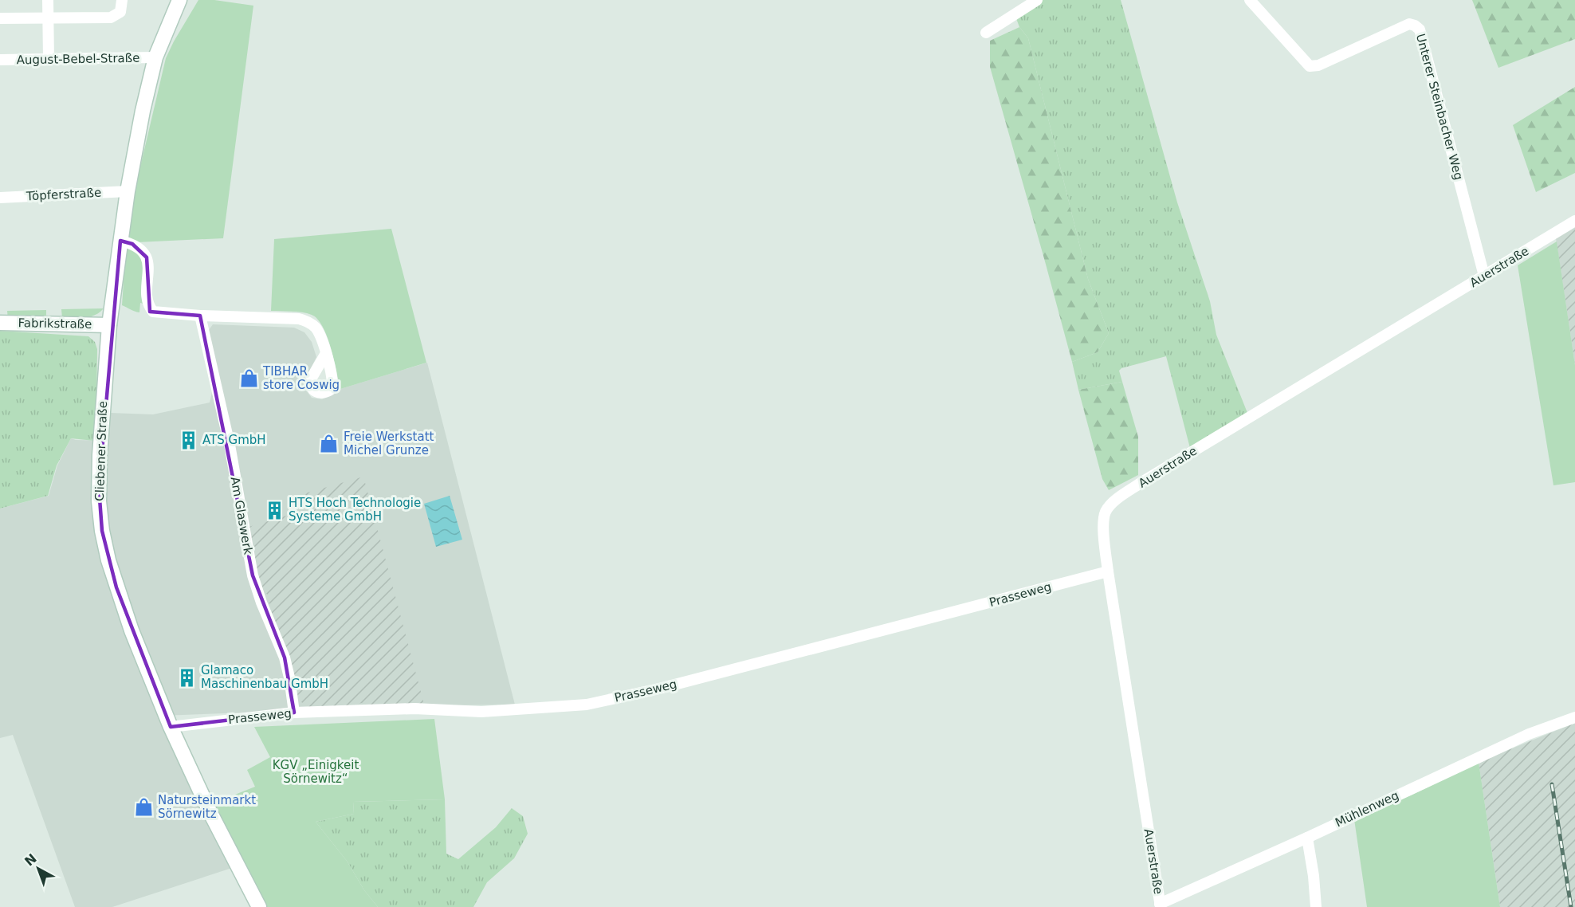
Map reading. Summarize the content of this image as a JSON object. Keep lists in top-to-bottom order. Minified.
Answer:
{"streets":{"street":["August-Bebel-Straße","Unterer Steinbacher Weg","Töpferstraße","Auerstraße","Fabrikstraße","Cliebener Straße","Am Glaswerk","Prasseweg","Mühlenweg"]},"crossings":[["August-Bebel-Straße","Cliebener Straße"],["Unterer Steinbacher Weg","Auerstraße"],["Töpferstraße","Cliebener Straße"],["Auerstraße","Prasseweg"],["Auerstraße","Mühlenweg"],["Fabrikstraße","Cliebener Straße"],["Cliebener Straße","Prasseweg"],["Am Glaswerk","Prasseweg"]],"parks":["KGV „Einigkeit Sörnewitz“"],"places":{"shop":["TIBHAR store Coswig","Freie Werkstatt Michel Grunze","Natursteinmarkt Sörnewitz"],"building":["ATS GmbH","HTS Hoch Technologie Systeme GmbH","Glamaco Maschinenbau GmbH"]},"north":"top left"}
